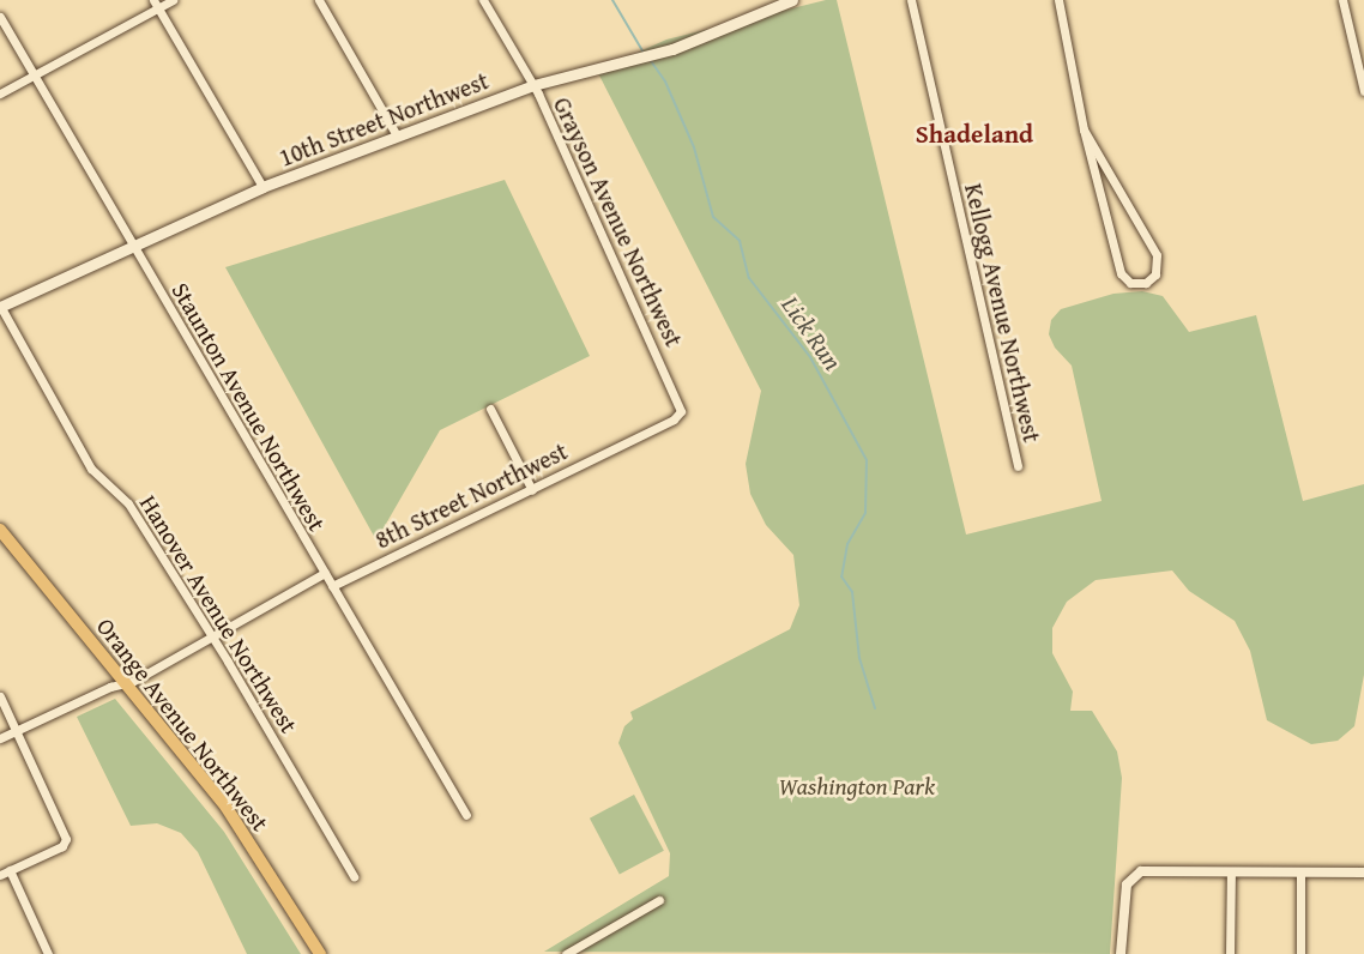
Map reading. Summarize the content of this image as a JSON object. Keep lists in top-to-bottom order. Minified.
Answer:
{"streets":{"main road":["10th Street Northwest","Orange Avenue Northwest"],"street":["Grayson Avenue Northwest","Kellogg Avenue Northwest","Staunton Avenue Northwest","8th Street Northwest","Hanover Avenue Northwest"]},"crossings":[["10th Street Northwest","Grayson Avenue Northwest"],["10th Street Northwest","Staunton Avenue Northwest"],["10th Street Northwest","Hanover Avenue Northwest"],["Grayson Avenue Northwest","8th Street Northwest"],["Staunton Avenue Northwest","8th Street Northwest"]],"districts":["Shadeland"],"water":["Lick Run"],"parks":["Washington Park"]}
